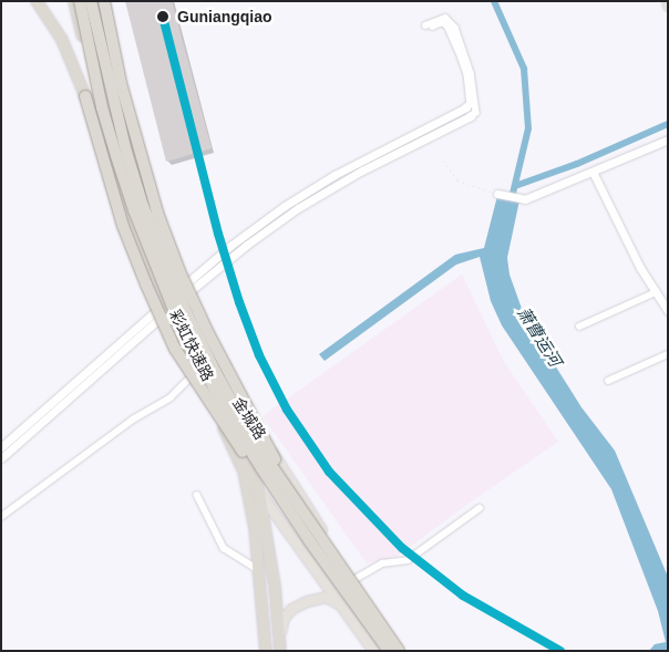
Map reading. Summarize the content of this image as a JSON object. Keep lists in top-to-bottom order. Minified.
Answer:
{"streets":{"highway":["彩虹快速路","金城路"]},"water":["萧曹运河"],"places":["Guniangqiao"]}
